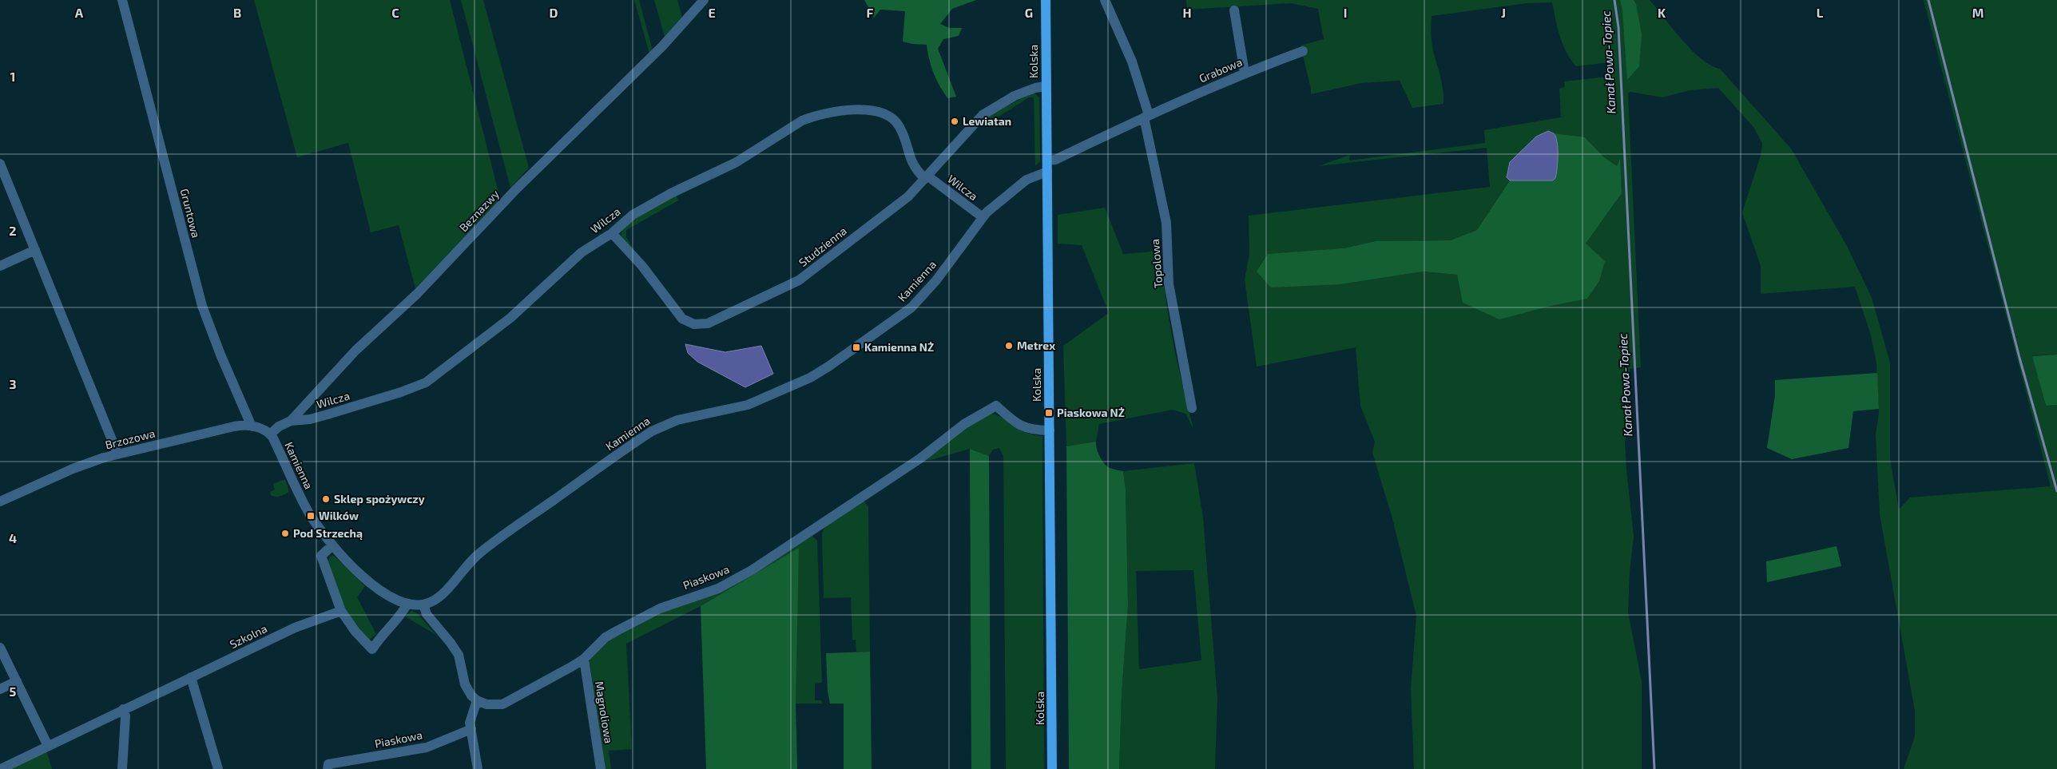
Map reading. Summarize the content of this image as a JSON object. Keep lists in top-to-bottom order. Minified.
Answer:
{"streets":{"main road":["Kolska"],"street":["Grabowa","Wilcza","Beznazwy","Gruntowa","Studzienna","Topolowa","Kamienna","Brzozowa","Piaskowa","Szkolna","Magnoliowa"]},"crossings":[["Kolska","Studzienna"],["Kolska","Kamienna"],["Kolska","Piaskowa"],["Grabowa","Topolowa"],["Wilcza","Beznazwy"],["Wilcza","Studzienna"],["Wilcza","Kamienna"],["Beznazwy","Kamienna"],["Beznazwy","Brzozowa"],["Gruntowa","Brzozowa"],["Kamienna","Brzozowa"],["Piaskowa","Magnoliowa"]],"water":["Kanał Powa-Topiec"],"places":{"other":["Lewiatan","Metrex","Sklep spożywczy","Pod Strzechą"],"transit":["Kamienna NŻ","Piaskowa NŻ","Wilków"]},"grid":{"columns":["A","B","C","D","E","F","G","H","I","J","K","L","M"],"rows":["1","2","3","4","5"]}}
